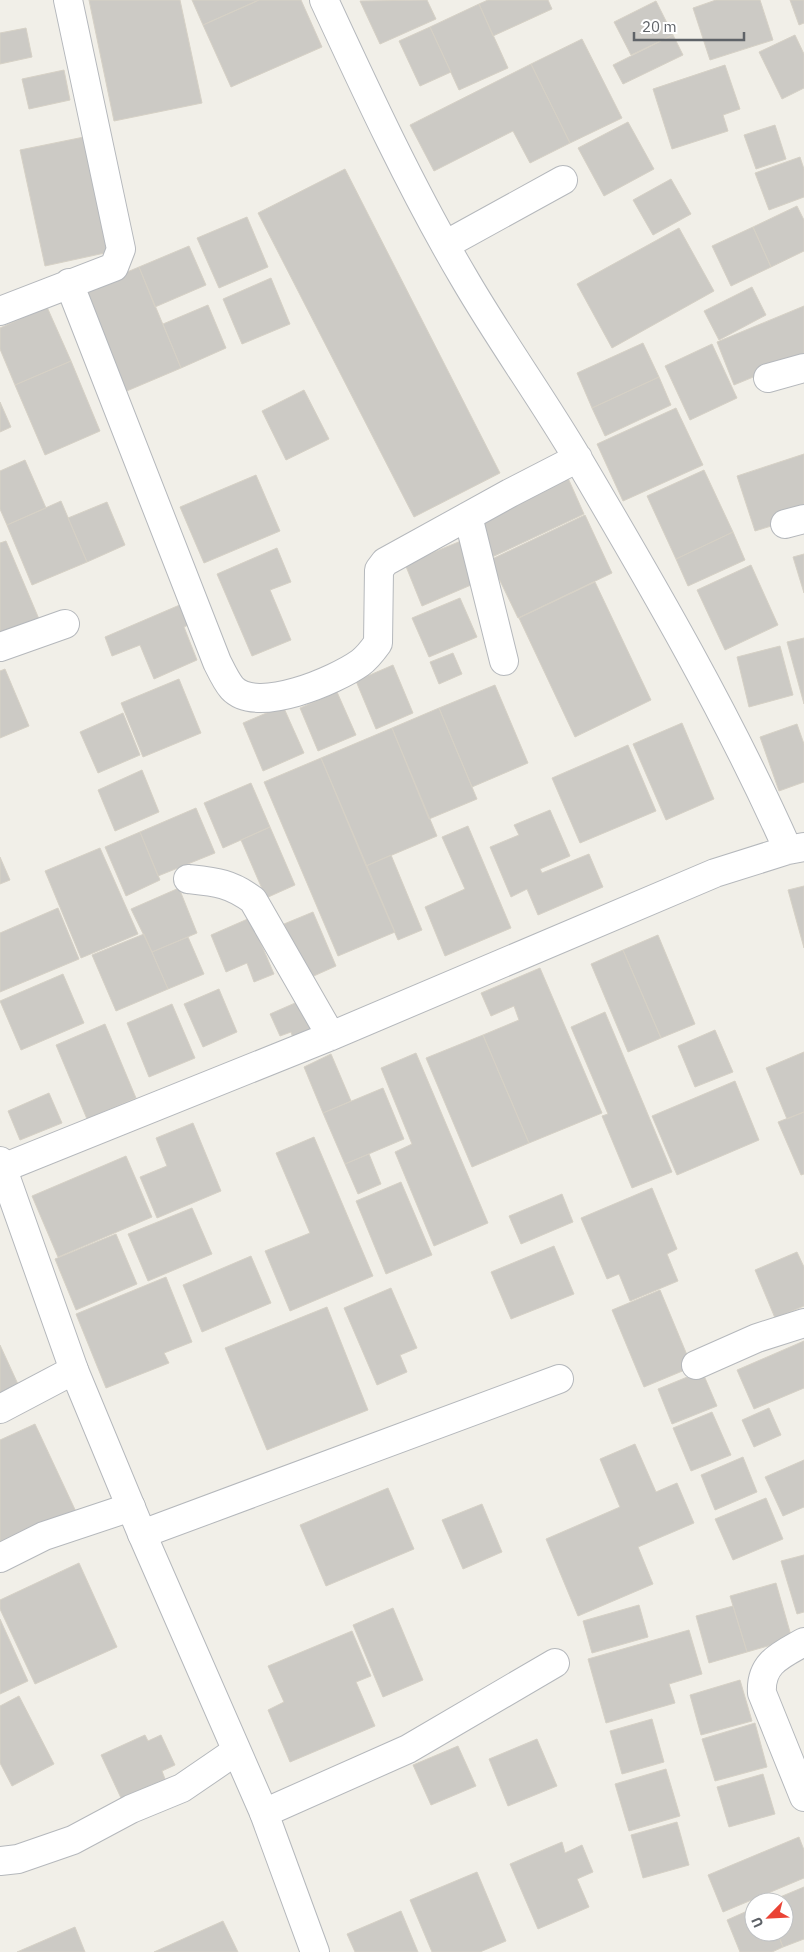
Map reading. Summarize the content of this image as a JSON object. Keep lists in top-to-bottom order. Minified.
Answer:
{"scale_bar":"20 m","north":"bottom left"}
